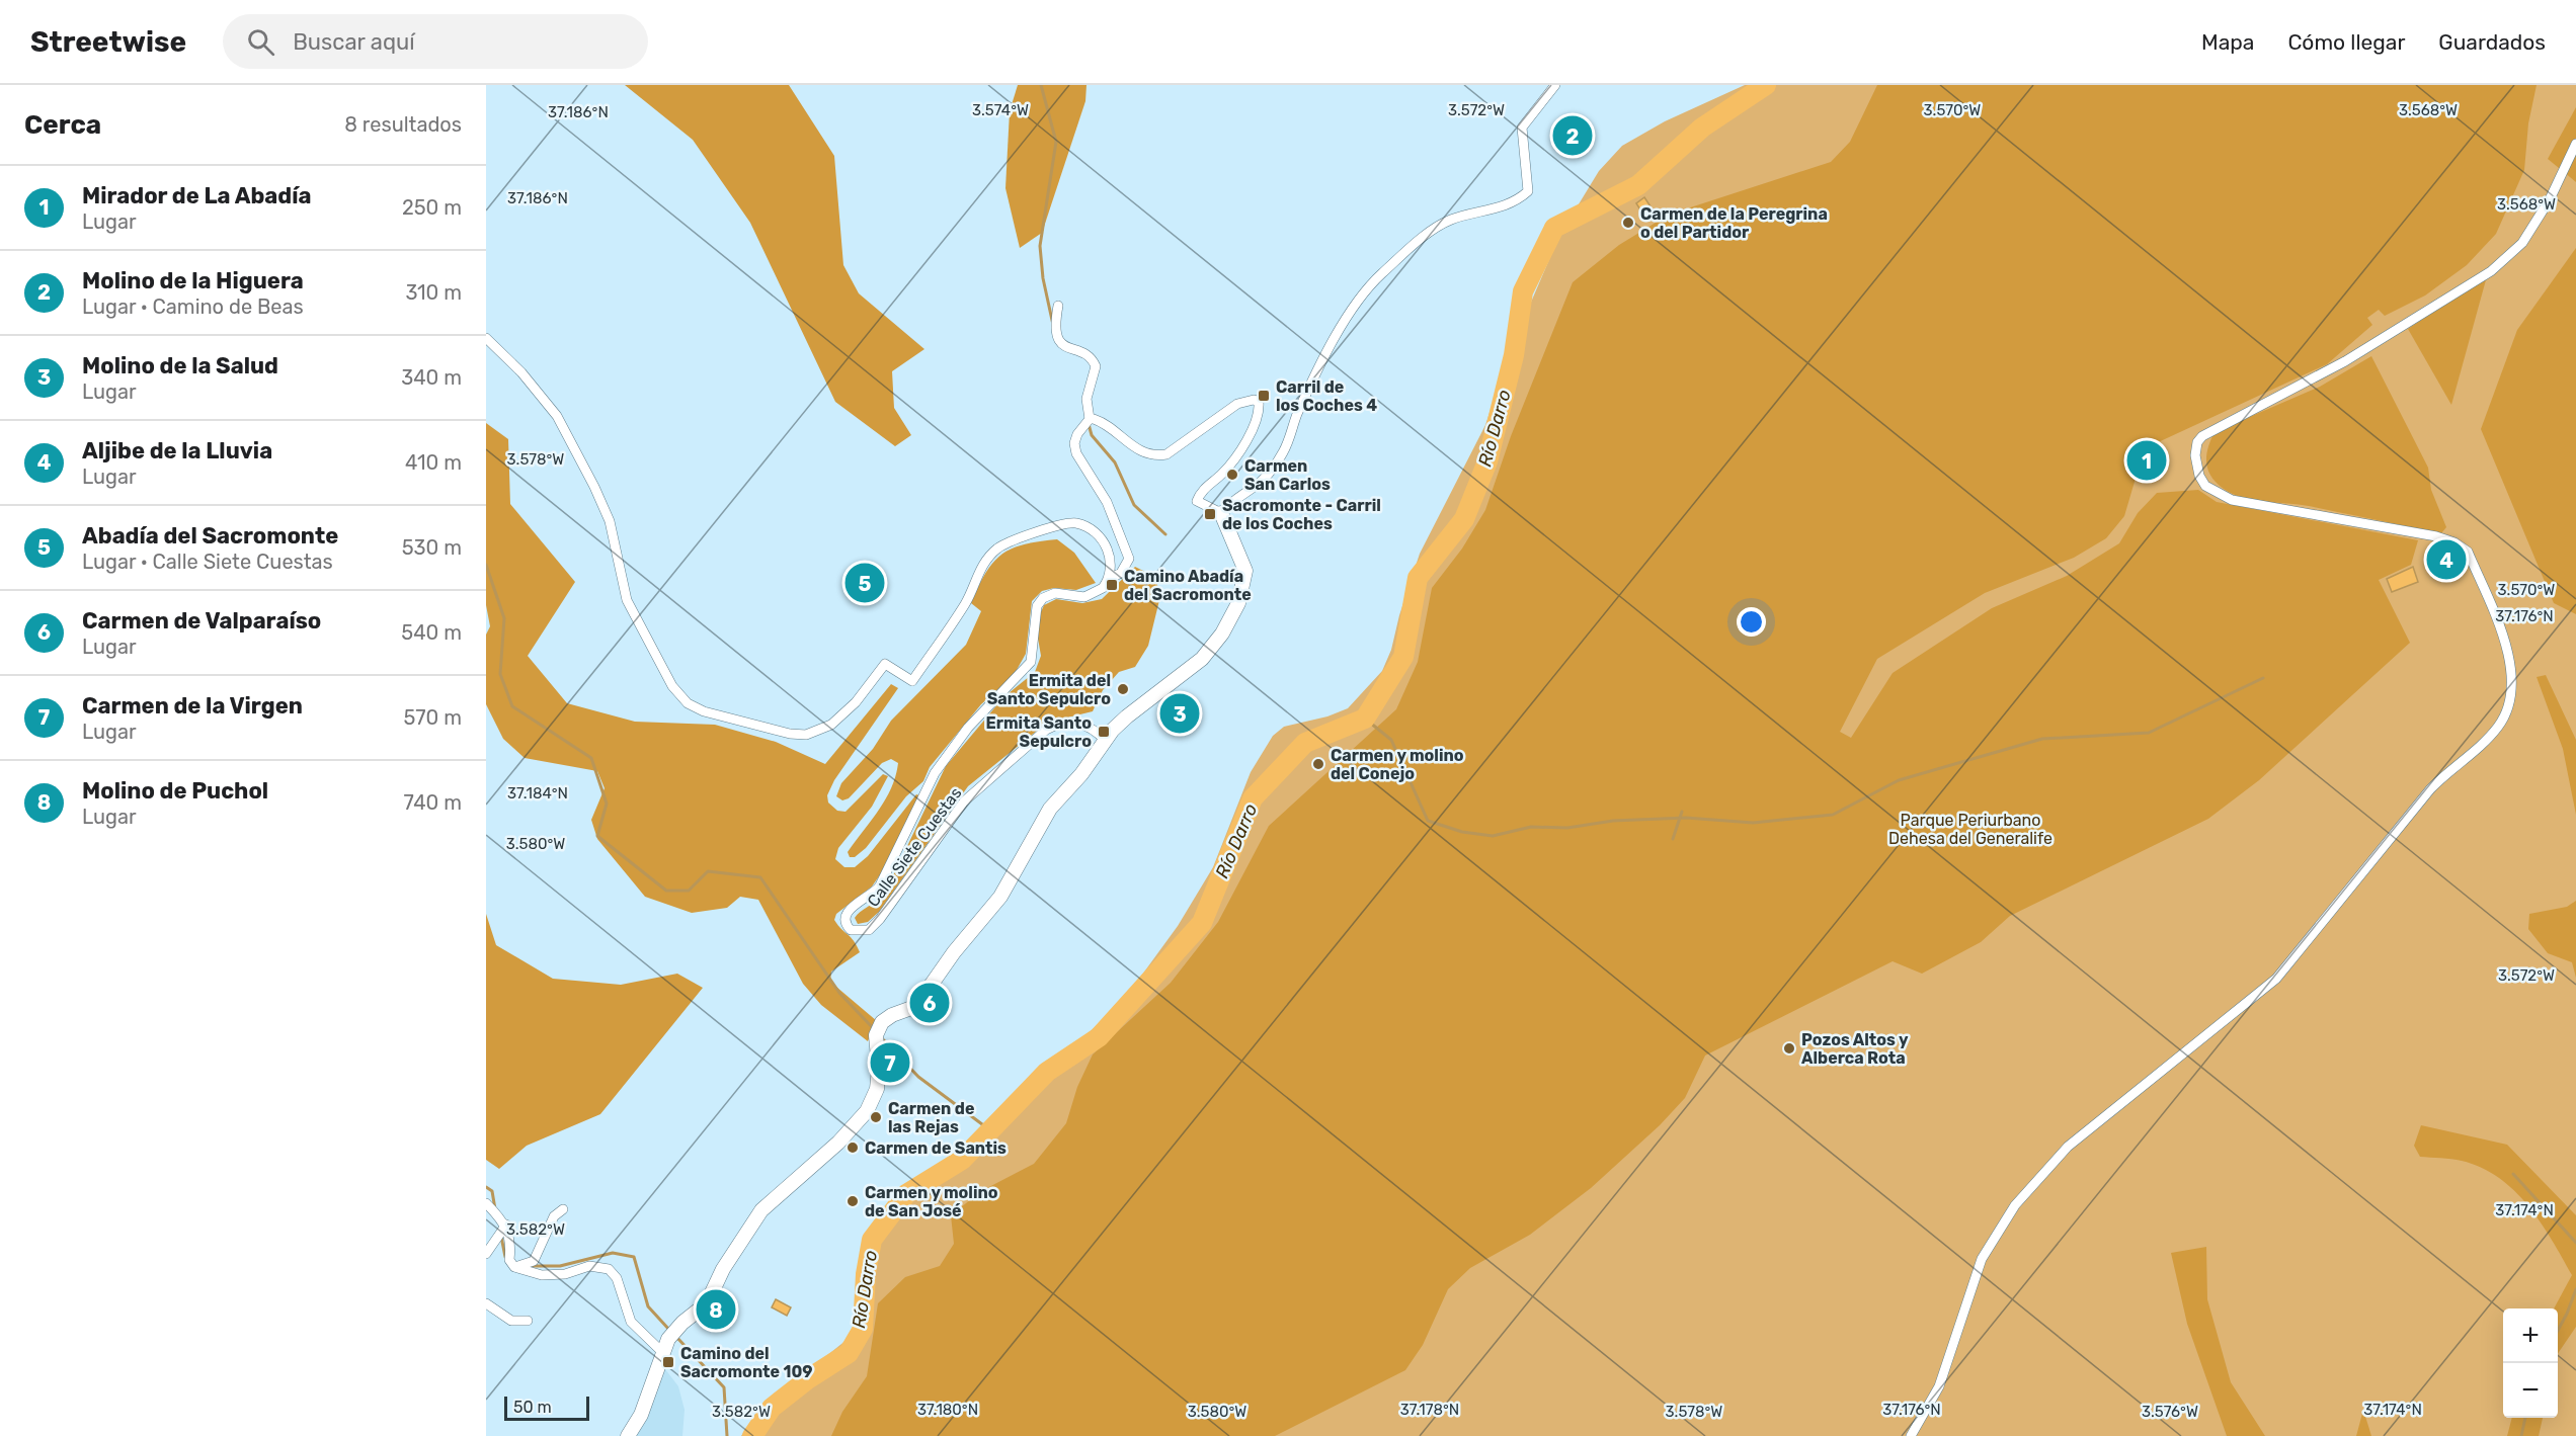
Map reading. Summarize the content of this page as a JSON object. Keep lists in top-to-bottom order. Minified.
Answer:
{"streets":{"street":["Calle Siete Cuestas"]},"water":["Río Darro"],"parks":["Parque Periurbano Dehesa del Generalife"],"places":{"other":["Carmen de la Peregrina o del Partidor","Carmen San Carlos","Ermita del Santo Sepulcro","Carmen y molino del Conejo","Pozos Altos y Alberca Rota","Carmen de las Rejas","Carmen de Santis","Carmen y molino de San José"],"transit":["Carril de los Coches 4","Sacromonte - Carril de los Coches","Camino Abadía del Sacromonte","Ermita Santo Sepulcro","Camino del Sacromonte 109"]},"scale_bar":"50 m","page":{"header":"Streetwise","search":"Buscar aquí","nav":["Mapa","Cómo llegar","Guardados"],"heading":["Cerca","8 resultados"],"pins":["2","1","4","5","3","6","7","8"],"list":[{"mark":"1","name":"Mirador de La Abadía","note":"Lugar","value":"250 m"},{"mark":"2","name":"Molino de la Higuera","note":"Lugar · Camino de Beas","value":"310 m"},{"mark":"3","name":"Molino de la Salud","note":"Lugar","value":"340 m"},{"mark":"4","name":"Aljibe de la Lluvia","note":"Lugar","value":"410 m"},{"mark":"5","name":"Abadía del Sacromonte","note":"Lugar · Calle Siete Cuestas","value":"530 m"},{"mark":"6","name":"Carmen de Valparaíso","note":"Lugar","value":"540 m"},{"mark":"7","name":"Carmen de la Virgen","note":"Lugar","value":"570 m"},{"mark":"8","name":"Molino de Puchol","note":"Lugar","value":"740 m"}],"map_buttons":["+","−"],"scale":"50 m"},"coordinates":["3.574°W","3.572°W","3.570°W","3.568°W","37.186°N","3.578°W","37.176°N","37.184°N","3.580°W","37.174°N","3.582°W","37.180°N","37.178°N","3.576°W"]}
